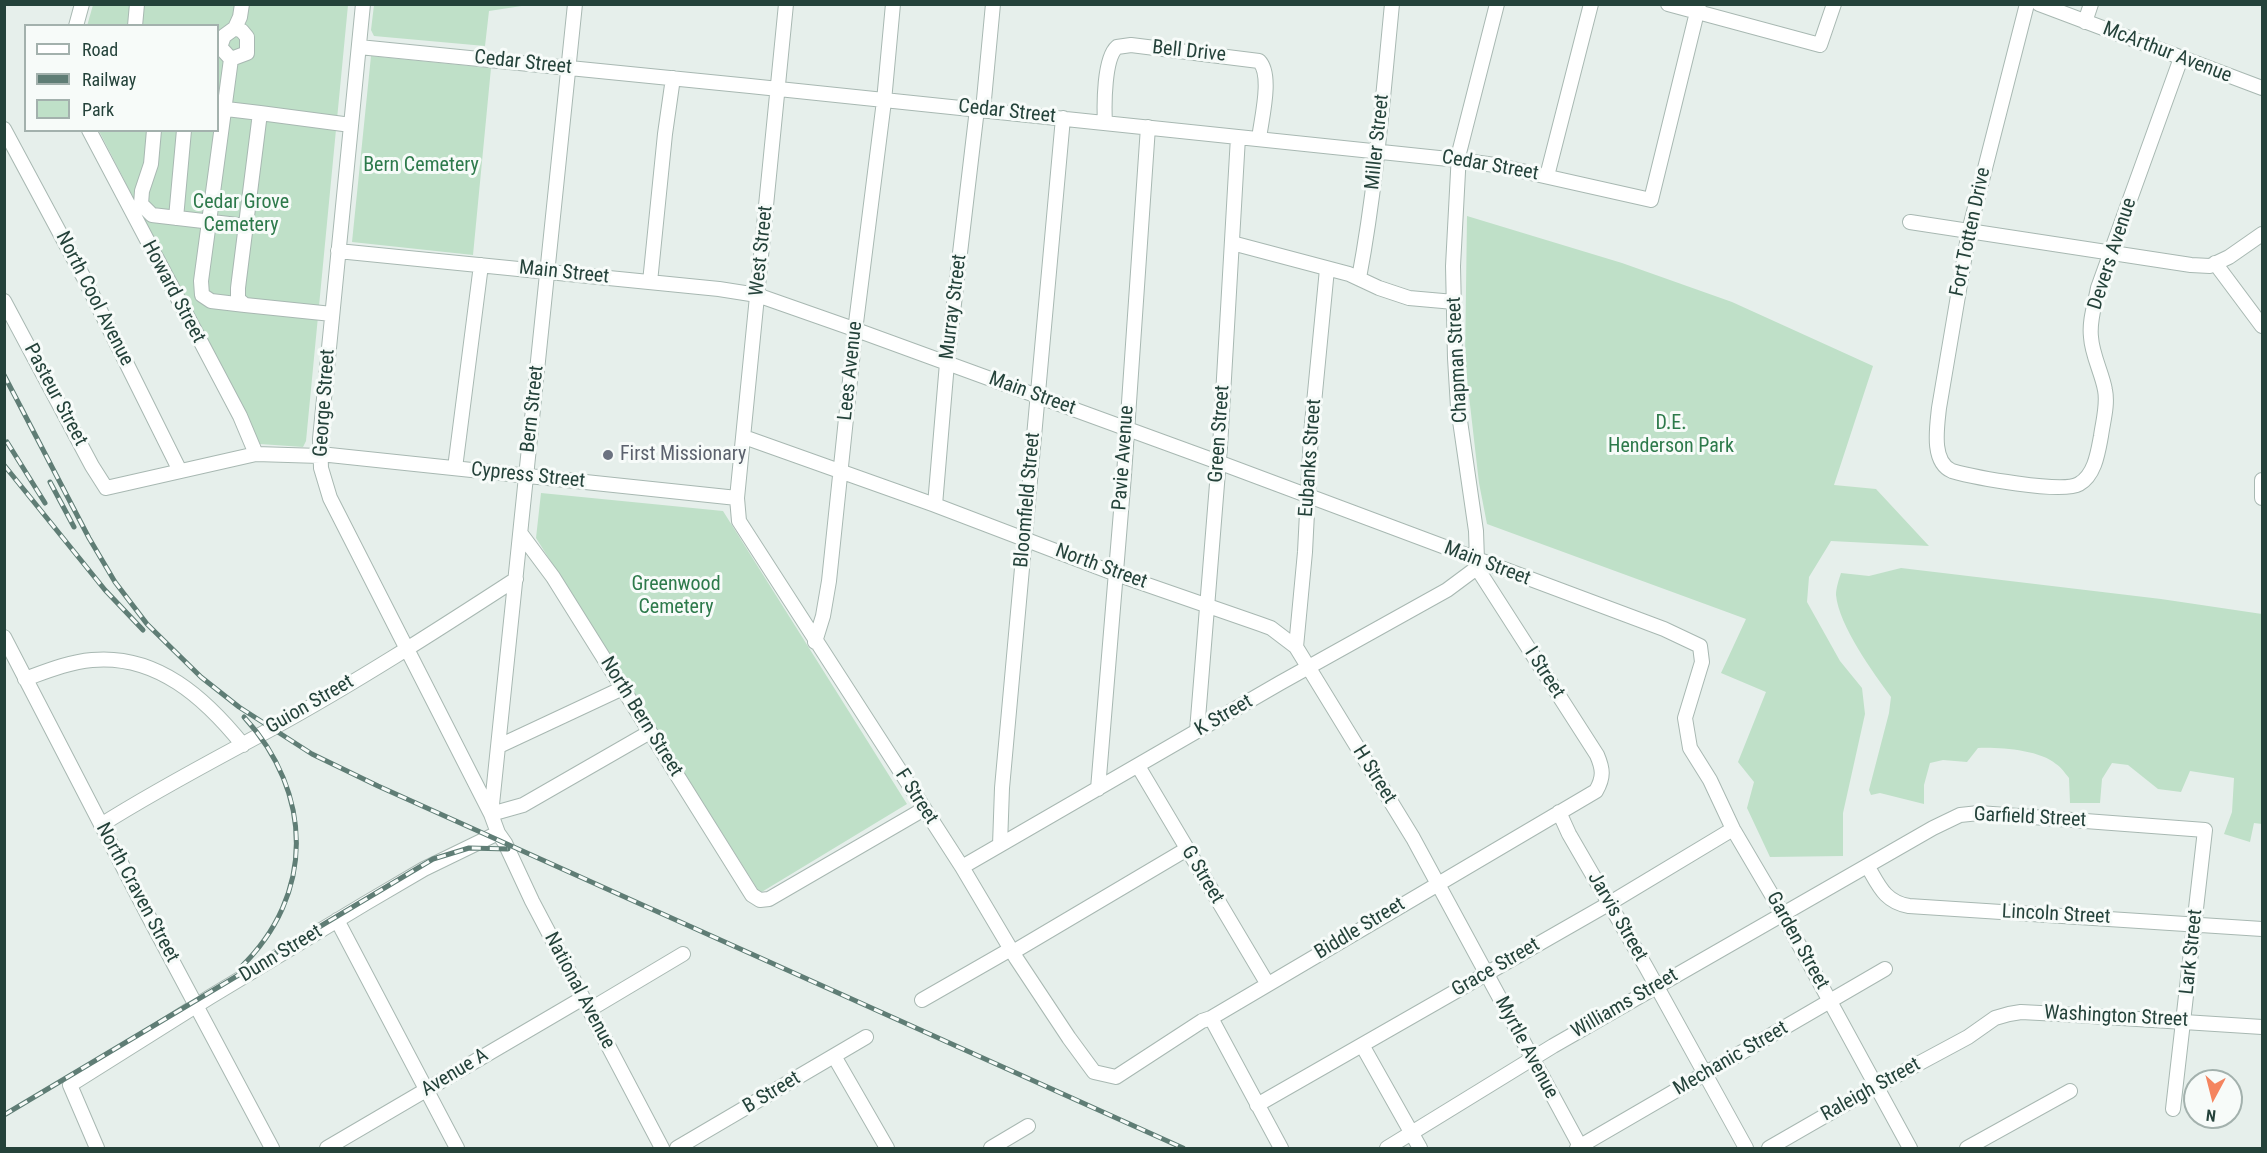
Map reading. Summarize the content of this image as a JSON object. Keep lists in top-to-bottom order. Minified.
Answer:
{"streets":{"street":["Bell Drive","McArthur Avenue","Cedar Street","Miller Street","Fort Totten Drive","West Street","Devers Avenue","Main Street","Howard Street","North Cool Avenue","Murray Street","Chapman Street","Lees Avenue","Pasteur Street","George Street","Bern Street","Green Street","Pavie Avenue","Eubanks Street","Cypress Street","Bloomfield Street","North Street","I Street","Guion Street","K Street","North Bern Street","H Street","F Street","Garfield Street","G Street","North Craven Street","Lincoln Street","Jarvis Street","Biddle Street","Garden Street","Lark Street","Dunn Street","Grace Street","National Avenue","Williams Street","Washington Street","Myrtle Avenue","Mechanic Street","Avenue A","Raleigh Street","B Street"]},"crossings":[["Bell Drive","Cedar Street"],["McArthur Avenue","Devers Avenue"],["Cedar Street","Miller Street"],["Cedar Street","West Street"],["Cedar Street","Murray Street"],["Cedar Street","Chapman Street"],["Cedar Street","Lees Avenue"],["Cedar Street","George Street"],["Cedar Street","Bern Street"],["Cedar Street","Green Street"],["Cedar Street","Pavie Avenue"],["Cedar Street","Bloomfield Street"],["Fort Totten Drive","Devers Avenue"],["West Street","Main Street"],["West Street","Cypress Street"],["West Street","North Street"],["West Street","F Street"],["Main Street","Murray Street"],["Main Street","Chapman Street"],["Main Street","Lees Avenue"],["Main Street","George Street"],["Main Street","Bern Street"],["Main Street","Green Street"],["Main Street","Pavie Avenue"],["Main Street","Eubanks Street"],["Main Street","Bloomfield Street"],["Main Street","I Street"],["Main Street","K Street"],["Main Street","Garden Street"],["Howard Street","Cypress Street"],["North Cool Avenue","Cypress Street"],["Murray Street","North Street"],["Chapman Street","I Street"],["Chapman Street","K Street"],["Lees Avenue","North Street"],["Lees Avenue","F Street"],["Pasteur Street","Cypress Street"],["George Street","Bern Street"],["George Street","Cypress Street"],["George Street","Guion Street"],["George Street","Dunn Street"],["George Street","National Avenue"],["Bern Street","Cypress Street"],["Bern Street","Guion Street"],["Bern Street","North Bern Street"],["Green Street","North Street"],["Green Street","K Street"],["Pavie Avenue","North Street"],["Pavie Avenue","K Street"],["Eubanks Street","North Street"],["Cypress Street","F Street"],["Bloomfield Street","North Street"],["Bloomfield Street","K Street"],["North Street","K Street"],["North Street","H Street"],["I Street","K Street"],["I Street","Biddle Street"],["Guion Street","North Craven Street"],["K Street","H Street"],["K Street","F Street"],["K Street","G Street"],["North Bern Street","F Street"],["H Street","Biddle Street"],["H Street","Myrtle Avenue"],["F Street","Biddle Street"],["Garfield Street","Lincoln Street"],["Garfield Street","Lark Street"],["Garfield Street","Williams Street"],["G Street","Biddle Street"],["North Craven Street","Dunn Street"],["Lincoln Street","Lark Street"],["Lincoln Street","Williams Street"],["Jarvis Street","Biddle Street"],["Jarvis Street","Grace Street"],["Jarvis Street","Williams Street"],["Jarvis Street","Mechanic Street"],["Biddle Street","Myrtle Avenue"],["Garden Street","Grace Street"],["Garden Street","Williams Street"],["Garden Street","Mechanic Street"],["Garden Street","Raleigh Street"],["Lark Street","Washington Street"],["Dunn Street","National Avenue"],["Grace Street","Myrtle Avenue"],["National Avenue","Avenue A"],["Williams Street","Myrtle Avenue"],["Washington Street","Raleigh Street"],["Myrtle Avenue","Mechanic Street"]],"parks":["Bern Cemetery","Cedar Grove Cemetery","D.E. Henderson Park","Greenwood Cemetery"],"places":["First Missionary"],"legend":["Road","Railway","Park"],"north":"bottom"}
